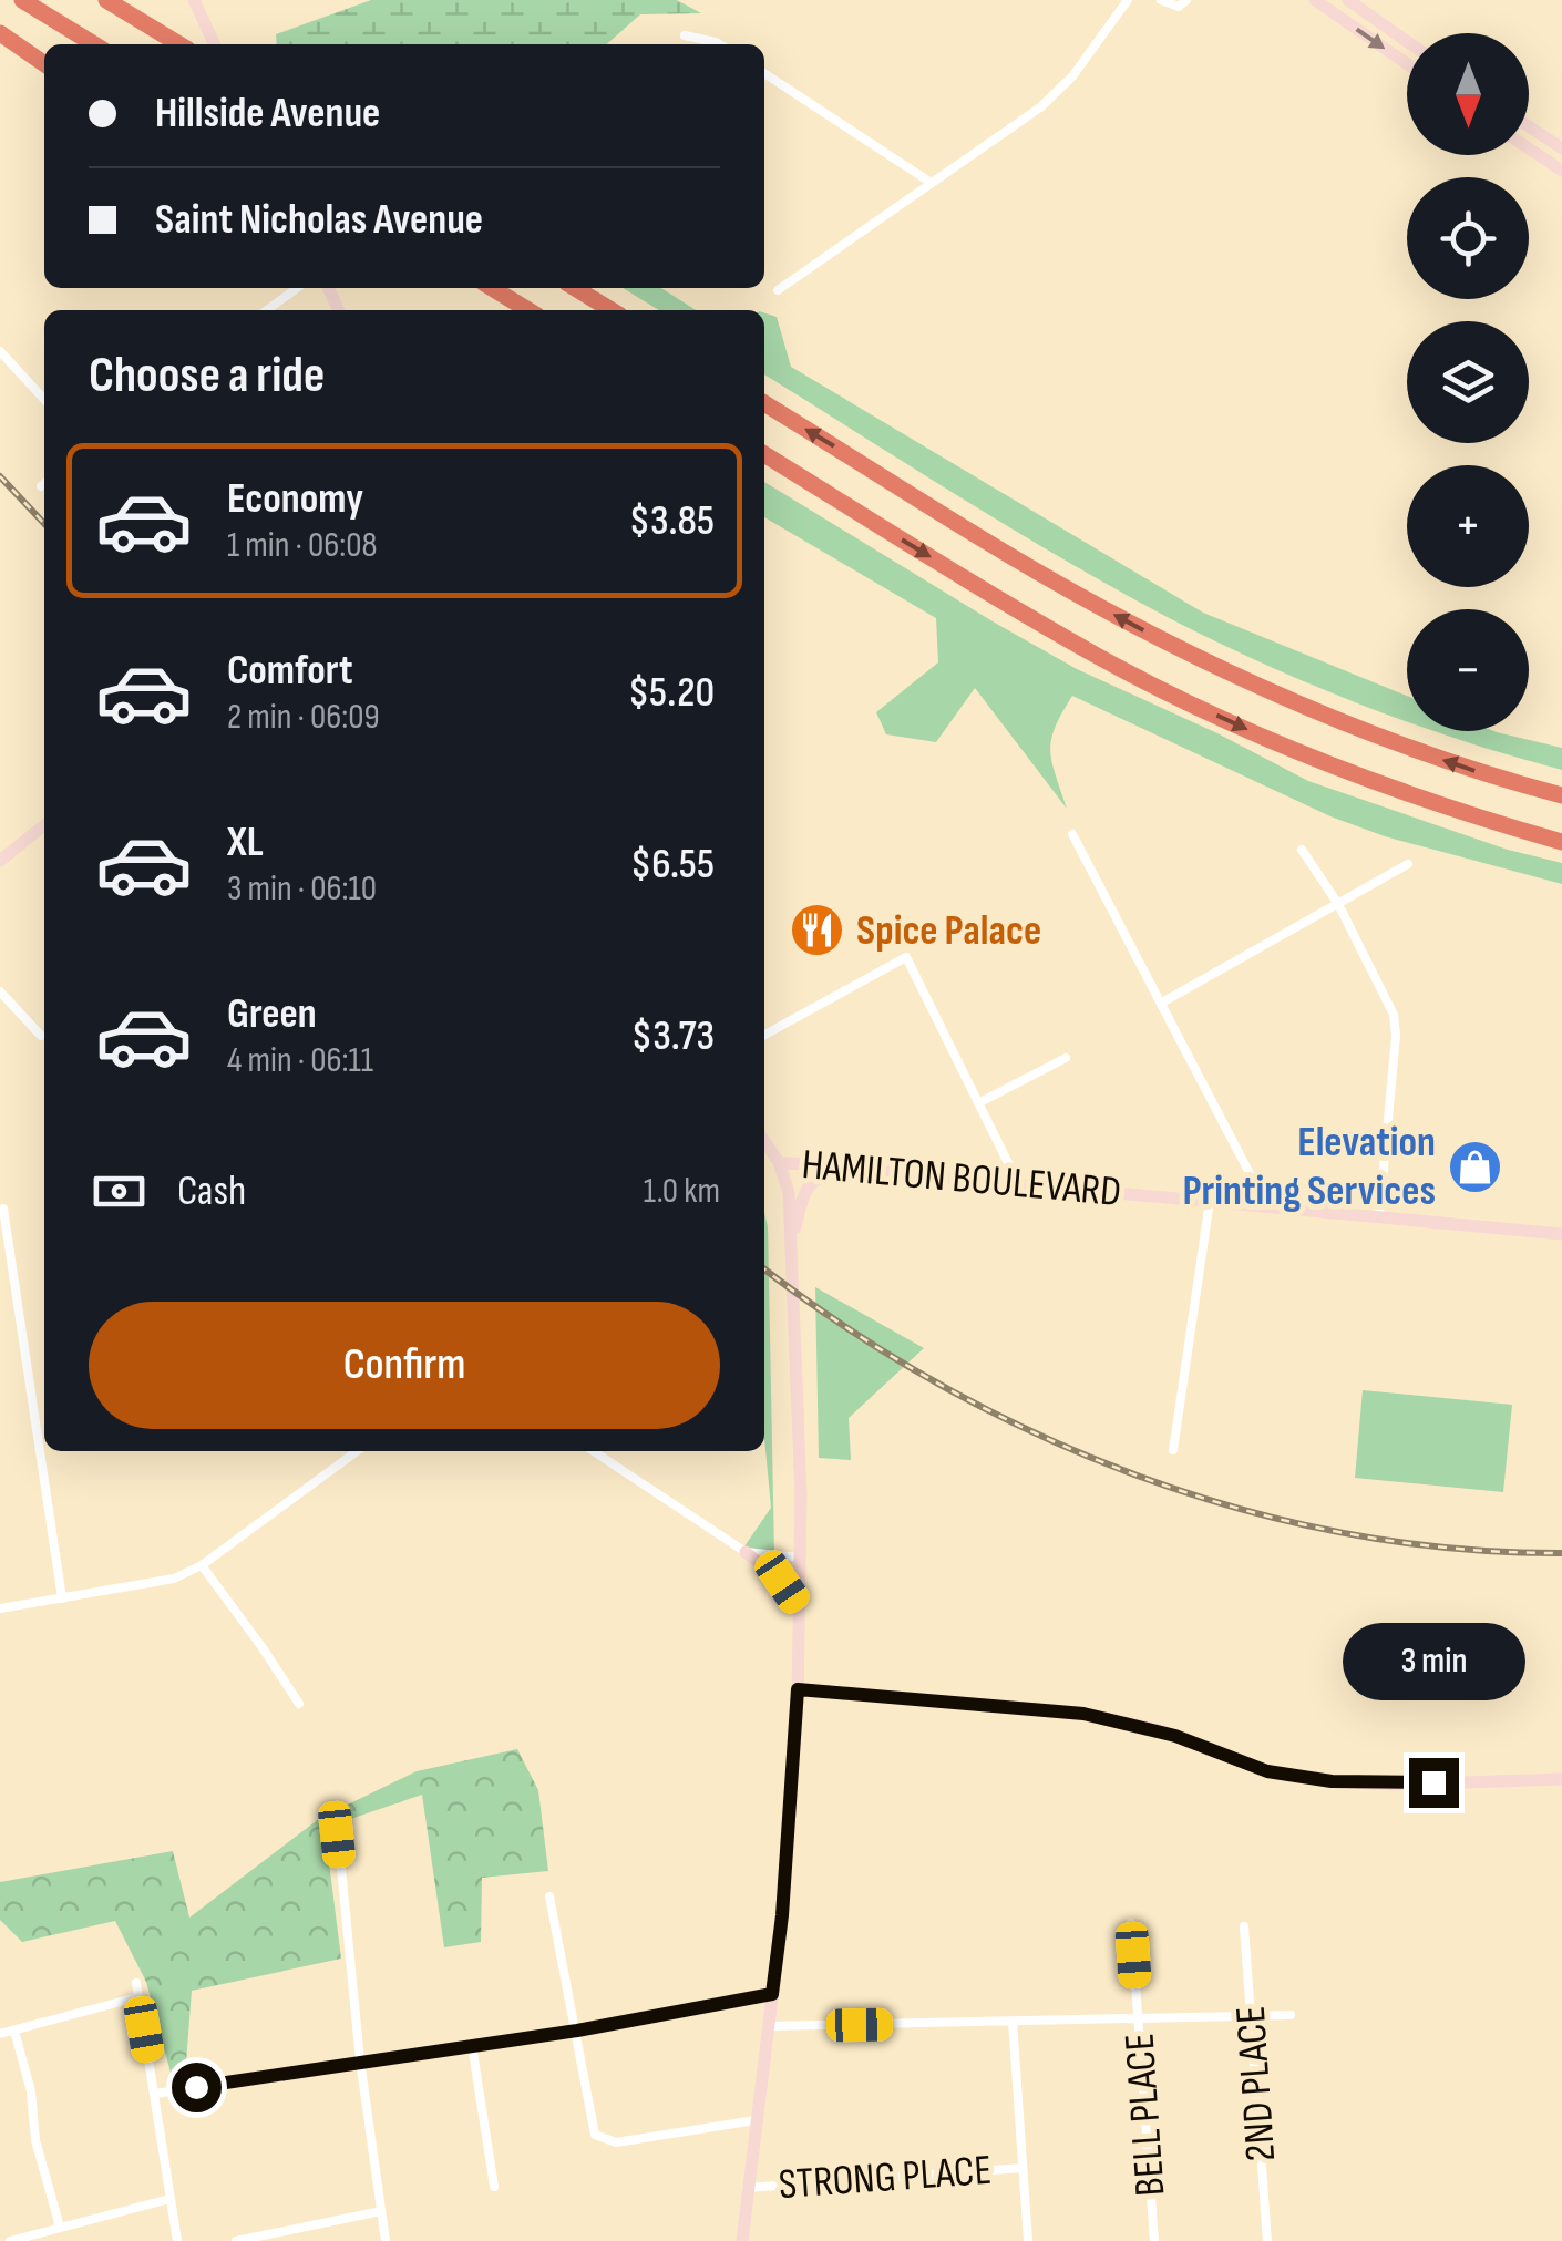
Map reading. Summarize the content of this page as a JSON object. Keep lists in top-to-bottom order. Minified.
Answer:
{"streets":{"main road":["HAMILTON BOULEVARD"],"street":["2ND PLACE","BELL PLACE","STRONG PLACE"]},"crossings":[["HAMILTON BOULEVARD","STRONG PLACE"]],"places":{"restaurant":["Spice Palace"],"shop":["Elevation Printing Services"]},"north":"bottom","page":{"map_buttons":["+","−"],"banner":["Hillside Avenue","Saint Nicholas Avenue"],"heading":"Choose a ride","list":[{"name":"Economy","note":"1 min · 06:08","value":"$3.85"},{"name":"Comfort","note":"2 min · 06:09","value":"$5.20"},{"name":"XL","note":"3 min · 06:10","value":"$6.55"},{"name":"Green","note":"4 min · 06:11","value":"$3.73"}],"pay":["Cash","1.0 km"],"buttons":"Confirm","bubble":"3 min"}}
